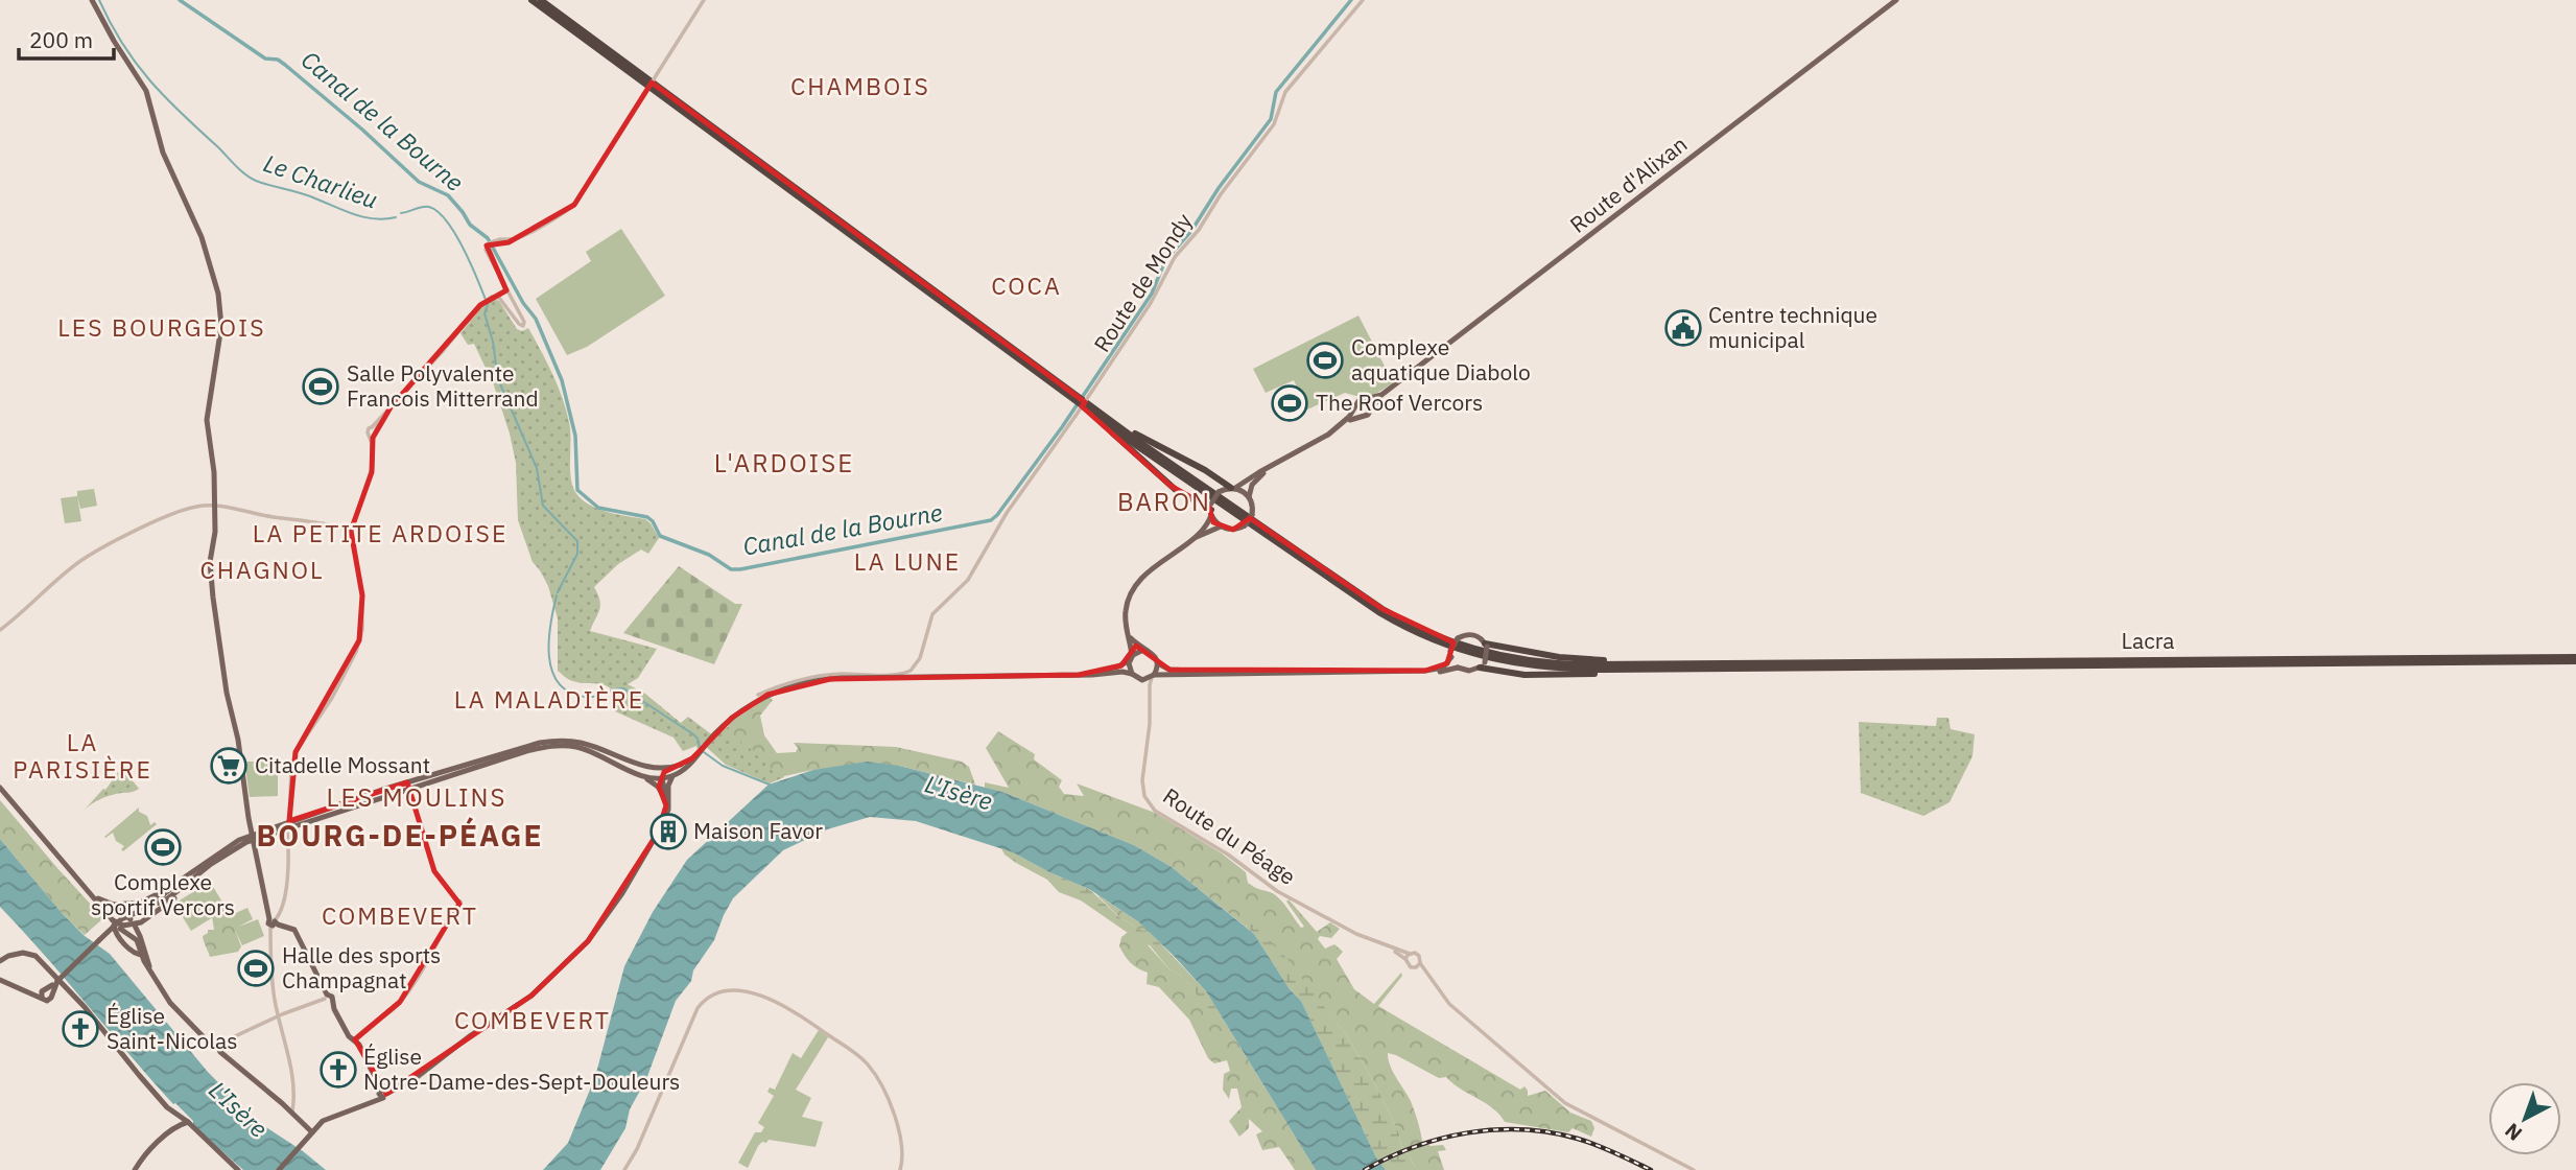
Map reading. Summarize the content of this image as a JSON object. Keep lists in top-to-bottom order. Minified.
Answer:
{"streets":{"highway":["Lacra"],"main road":["Route d'Alixan"],"street":["Route de Mondy","Route du Péage"]},"districts":["CHAMBOIS","COCA","LES BOURGEOIS","L'ARDOISE","BARON","LA PETITE ARDOISE","LA LUNE","CHAGNOL","LA MALADIÈRE","LA PARISIÈRE","LES MOULINS","BOURG-DE-PÉAGE","COMBEVERT","COMBEVERT"],"water":["Canal de la Bourne","Le Charlieu","L'Isère"],"places":{"public building":["Centre technique municipal"],"sports":["Complexe aquatique Diabolo","Salle Polyvalente Francois Mitterrand","The Roof Vercors","Complexe sportif Vercors","Halle des sports Champagnat"],"supermarket":["Citadelle Mossant"],"building":["Maison Favor"],"church":["Église Saint-Nicolas","Église Notre-Dame-des-Sept-Douleurs"]},"scale_bar":"200 m","north":"bottom left"}
